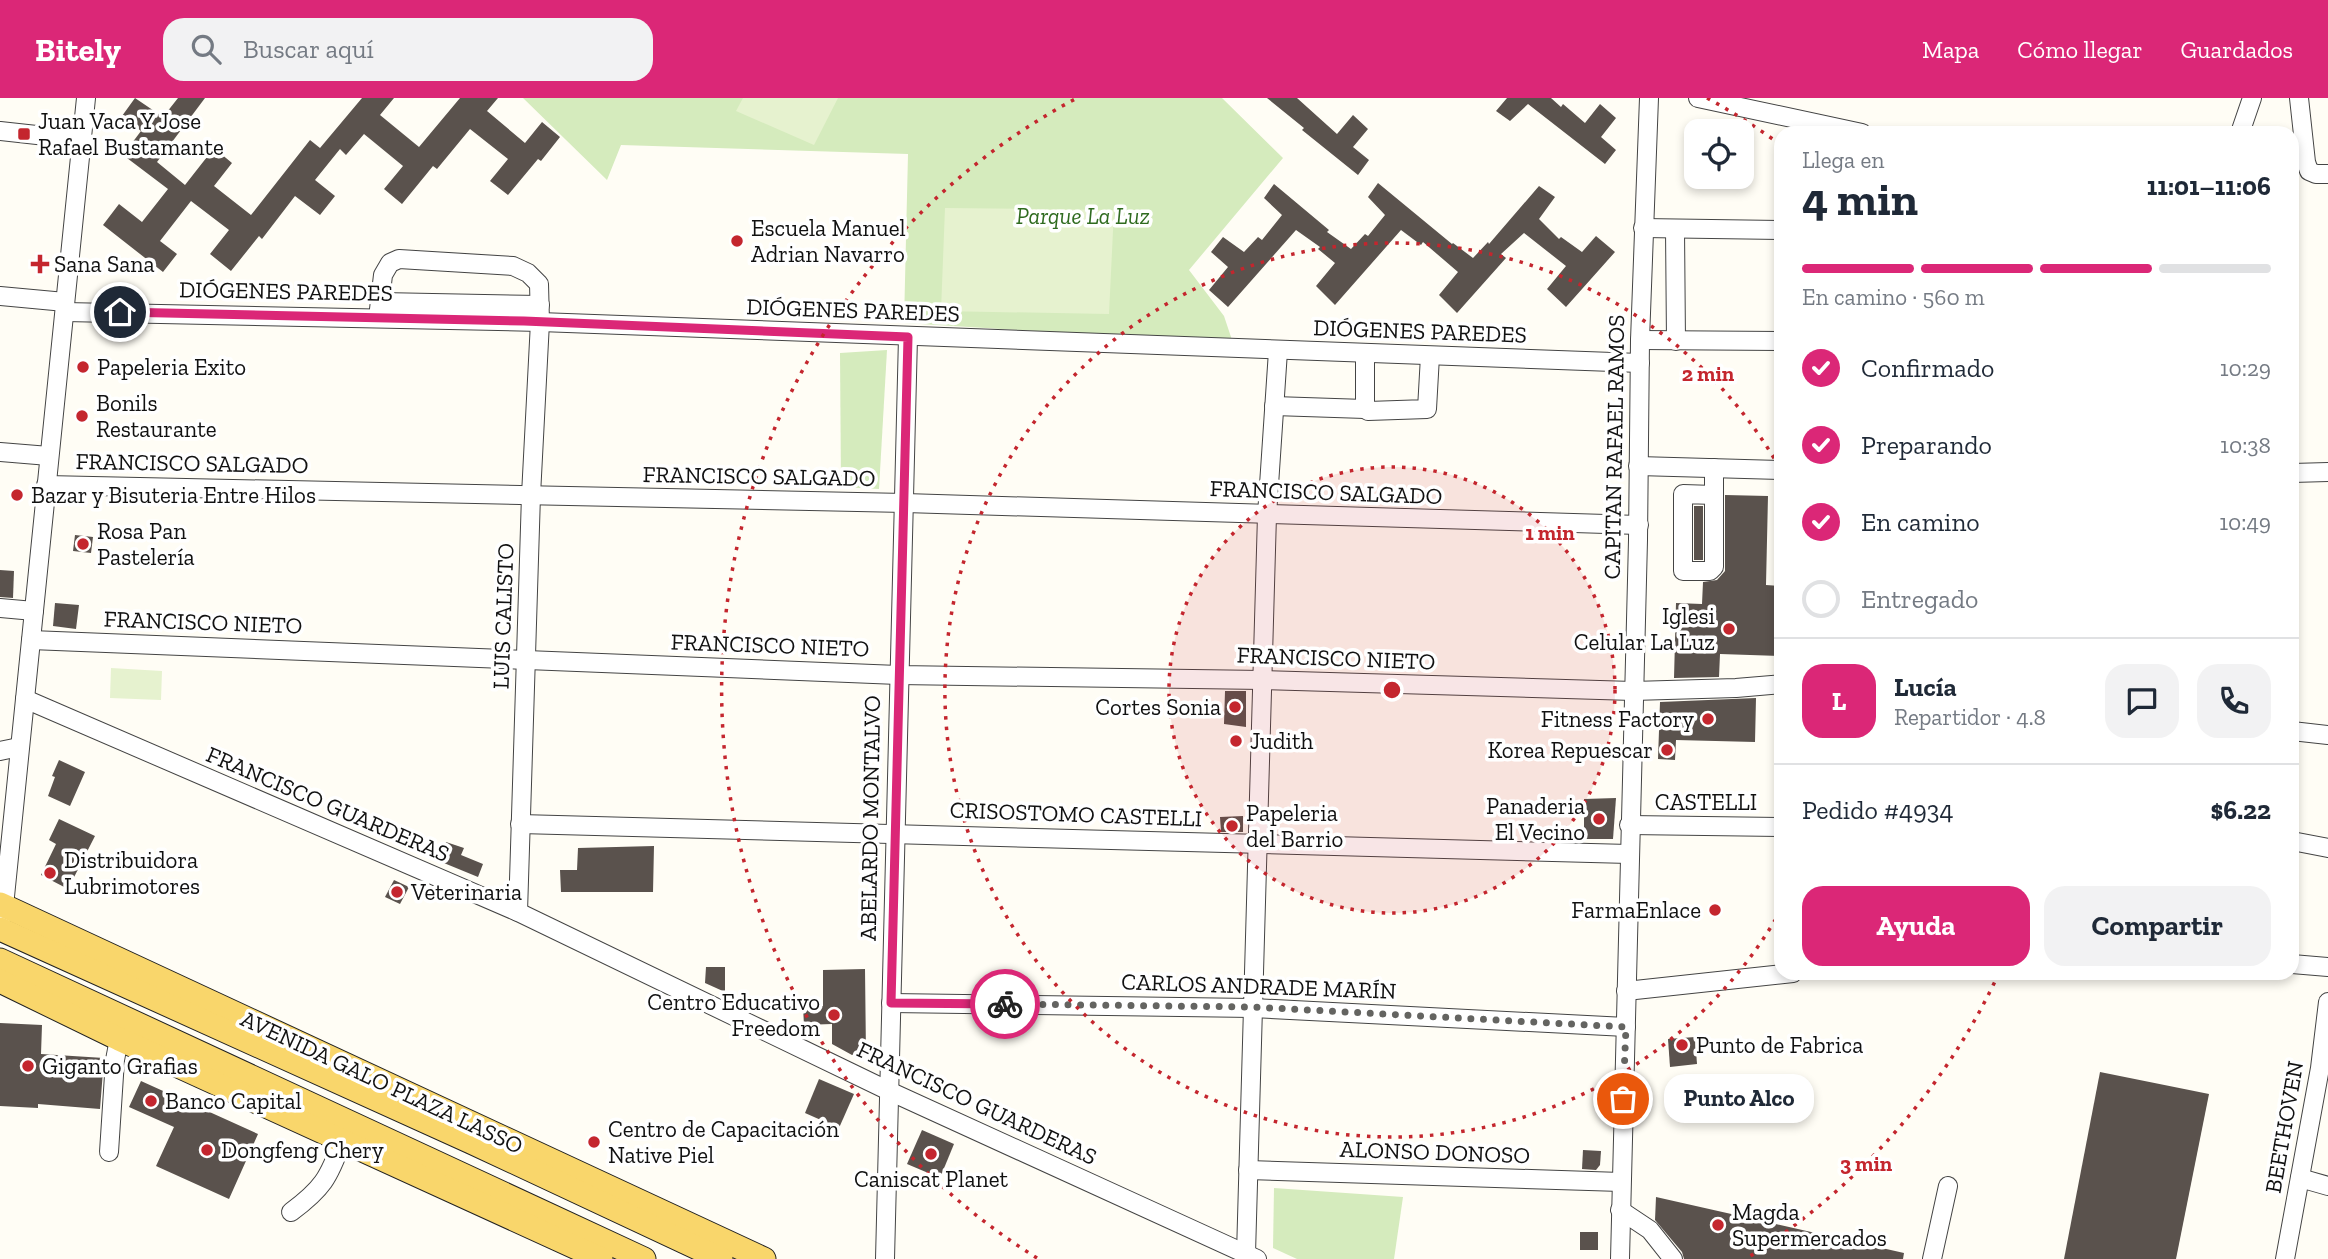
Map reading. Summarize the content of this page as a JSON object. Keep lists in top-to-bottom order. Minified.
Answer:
{"streets":{"main road":["AVENIDA GALO PLAZA LASSO"],"street":["DIÓGENES PAREDES","CAPITAN RAFAEL RAMOS","FRANCISCO SALGADO","LUIS CALISTO","FRANCISCO NIETO","CASTELLI","FRANCISCO GUARDERAS","CRISOSTOMO CASTELLI","ABELARDO MONTALVO","CARLOS ANDRADE MARÍN","BEETHOVEN","ALONSO DONOSO"]},"crossings":[["DIÓGENES PAREDES","CAPITAN RAFAEL RAMOS"],["DIÓGENES PAREDES","LUIS CALISTO"],["DIÓGENES PAREDES","ABELARDO MONTALVO"],["CAPITAN RAFAEL RAMOS","FRANCISCO SALGADO"],["CAPITAN RAFAEL RAMOS","FRANCISCO NIETO"],["CAPITAN RAFAEL RAMOS","CASTELLI"],["CAPITAN RAFAEL RAMOS","CRISOSTOMO CASTELLI"],["CAPITAN RAFAEL RAMOS","CARLOS ANDRADE MARÍN"],["CAPITAN RAFAEL RAMOS","ALONSO DONOSO"],["FRANCISCO SALGADO","LUIS CALISTO"],["FRANCISCO SALGADO","ABELARDO MONTALVO"],["LUIS CALISTO","FRANCISCO NIETO"],["LUIS CALISTO","FRANCISCO GUARDERAS"],["LUIS CALISTO","CRISOSTOMO CASTELLI"],["FRANCISCO NIETO","ABELARDO MONTALVO"],["FRANCISCO GUARDERAS","ABELARDO MONTALVO"],["CRISOSTOMO CASTELLI","ABELARDO MONTALVO"],["ABELARDO MONTALVO","CARLOS ANDRADE MARÍN"]],"parks":["Parque La Luz"],"places":{"transit":["Juan Vaca Y Jose Rafael Bustamante"],"other":["Escuela Manuel Adrian Navarro","Papeleria Exito","Bonils Restaurante","Bazar y Bisuteria Entre Hilos","Rosa Pan Pastelería","Iglesi Celular La Luz","Cortes Sonia","Fitness Factory","Judith","Korea Repuescar","Panaderia El Vecino","Papeleria del Barrio","Distribuidora Lubrimotores","Veterinaria","FarmaEnlace","Centro Educativo Freedom","Punto de Fabrica","Giganto Grafias","Punto Alco","Banco Capital","Centro de Capacitación Native Piel","Dongfeng Chery","Caniscat Planet","Magda Supermercados"],"health":["Sana Sana"]},"page":{"header":"Bitely","search":"Buscar aquí","nav":["Mapa","Cómo llegar","Guardados"],"heading":["4 min","Llega en","11:01–11:06"],"panel":["Lucía","Repartidor · 4.8","Pedido #4934","$6.22"],"bar":"En camino · 560 m","list":[["Confirmado","10:29"],["Preparando","10:38"],["En camino","10:49"],"Entregado"],"round":"L","buttons":["Ayuda","Compartir"],"bubble":"Punto Alco"},"rings":["2 min","1 min","3 min"]}
